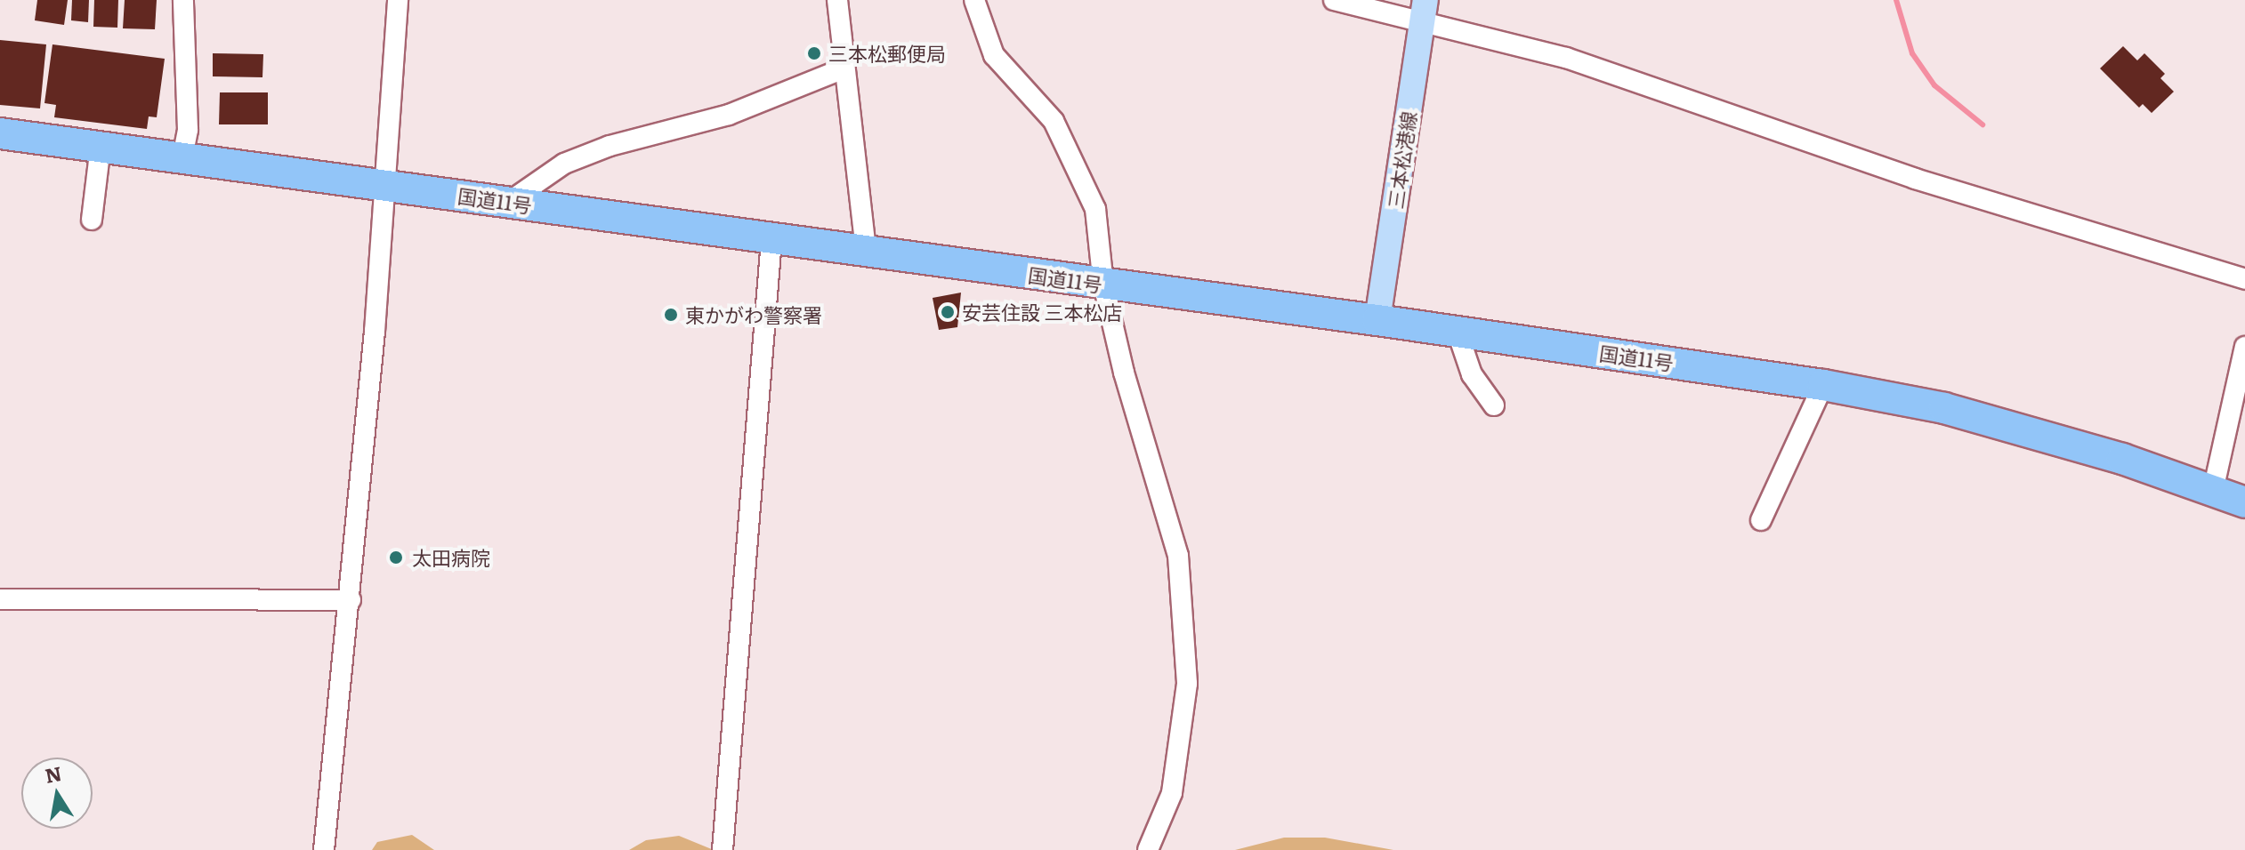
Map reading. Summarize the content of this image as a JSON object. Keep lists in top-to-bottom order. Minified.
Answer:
{"streets":{"highway":["国道11号"],"main road":["三本松港線"]},"crossings":[["三本松港線","国道11号"]],"places":["三本松郵便局","安芸住設 三本松店","東かがわ警察署","太田病院"],"north":"top"}
